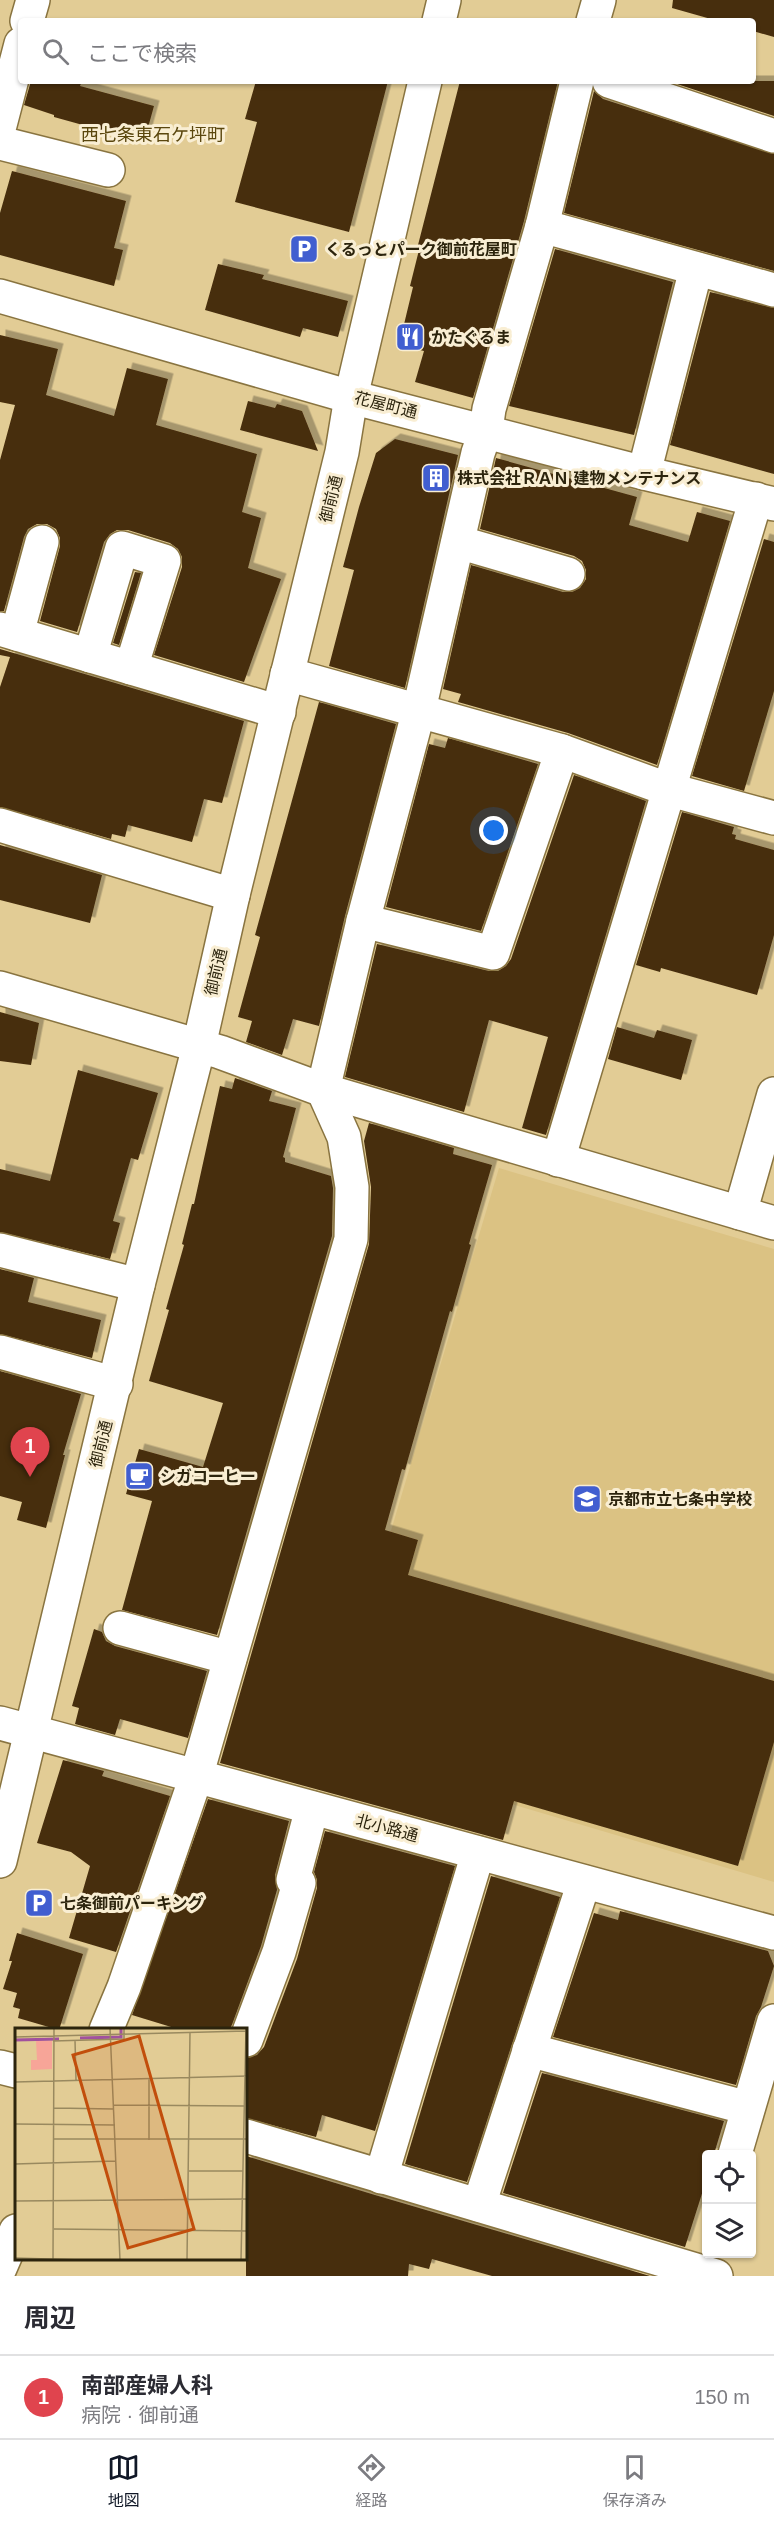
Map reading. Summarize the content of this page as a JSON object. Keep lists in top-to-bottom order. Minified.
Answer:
{"streets":{"street":["花屋町通","御前通","北小路通"]},"crossings":[["花屋町通","御前通"],["御前通","北小路通"]],"districts":["西七条東石ケ坪町"],"places":{"parking":["くるっとパーク御前花屋町","七条御前パーキング"],"restaurant":["かたぐるま"],"building":["株式会社ＲＡＮ 建物メンテナンス"],"cafe":["シガコーヒー"],"school or university":["京都市立七条中学校"]},"page":{"search":"ここで検索","pins":"1","heading":"周辺","list":[{"mark":"1","name":"南部産婦人科","note":"病院 · 御前通","value":"150 m"}],"nav":["地図","経路","保存済み"]}}
